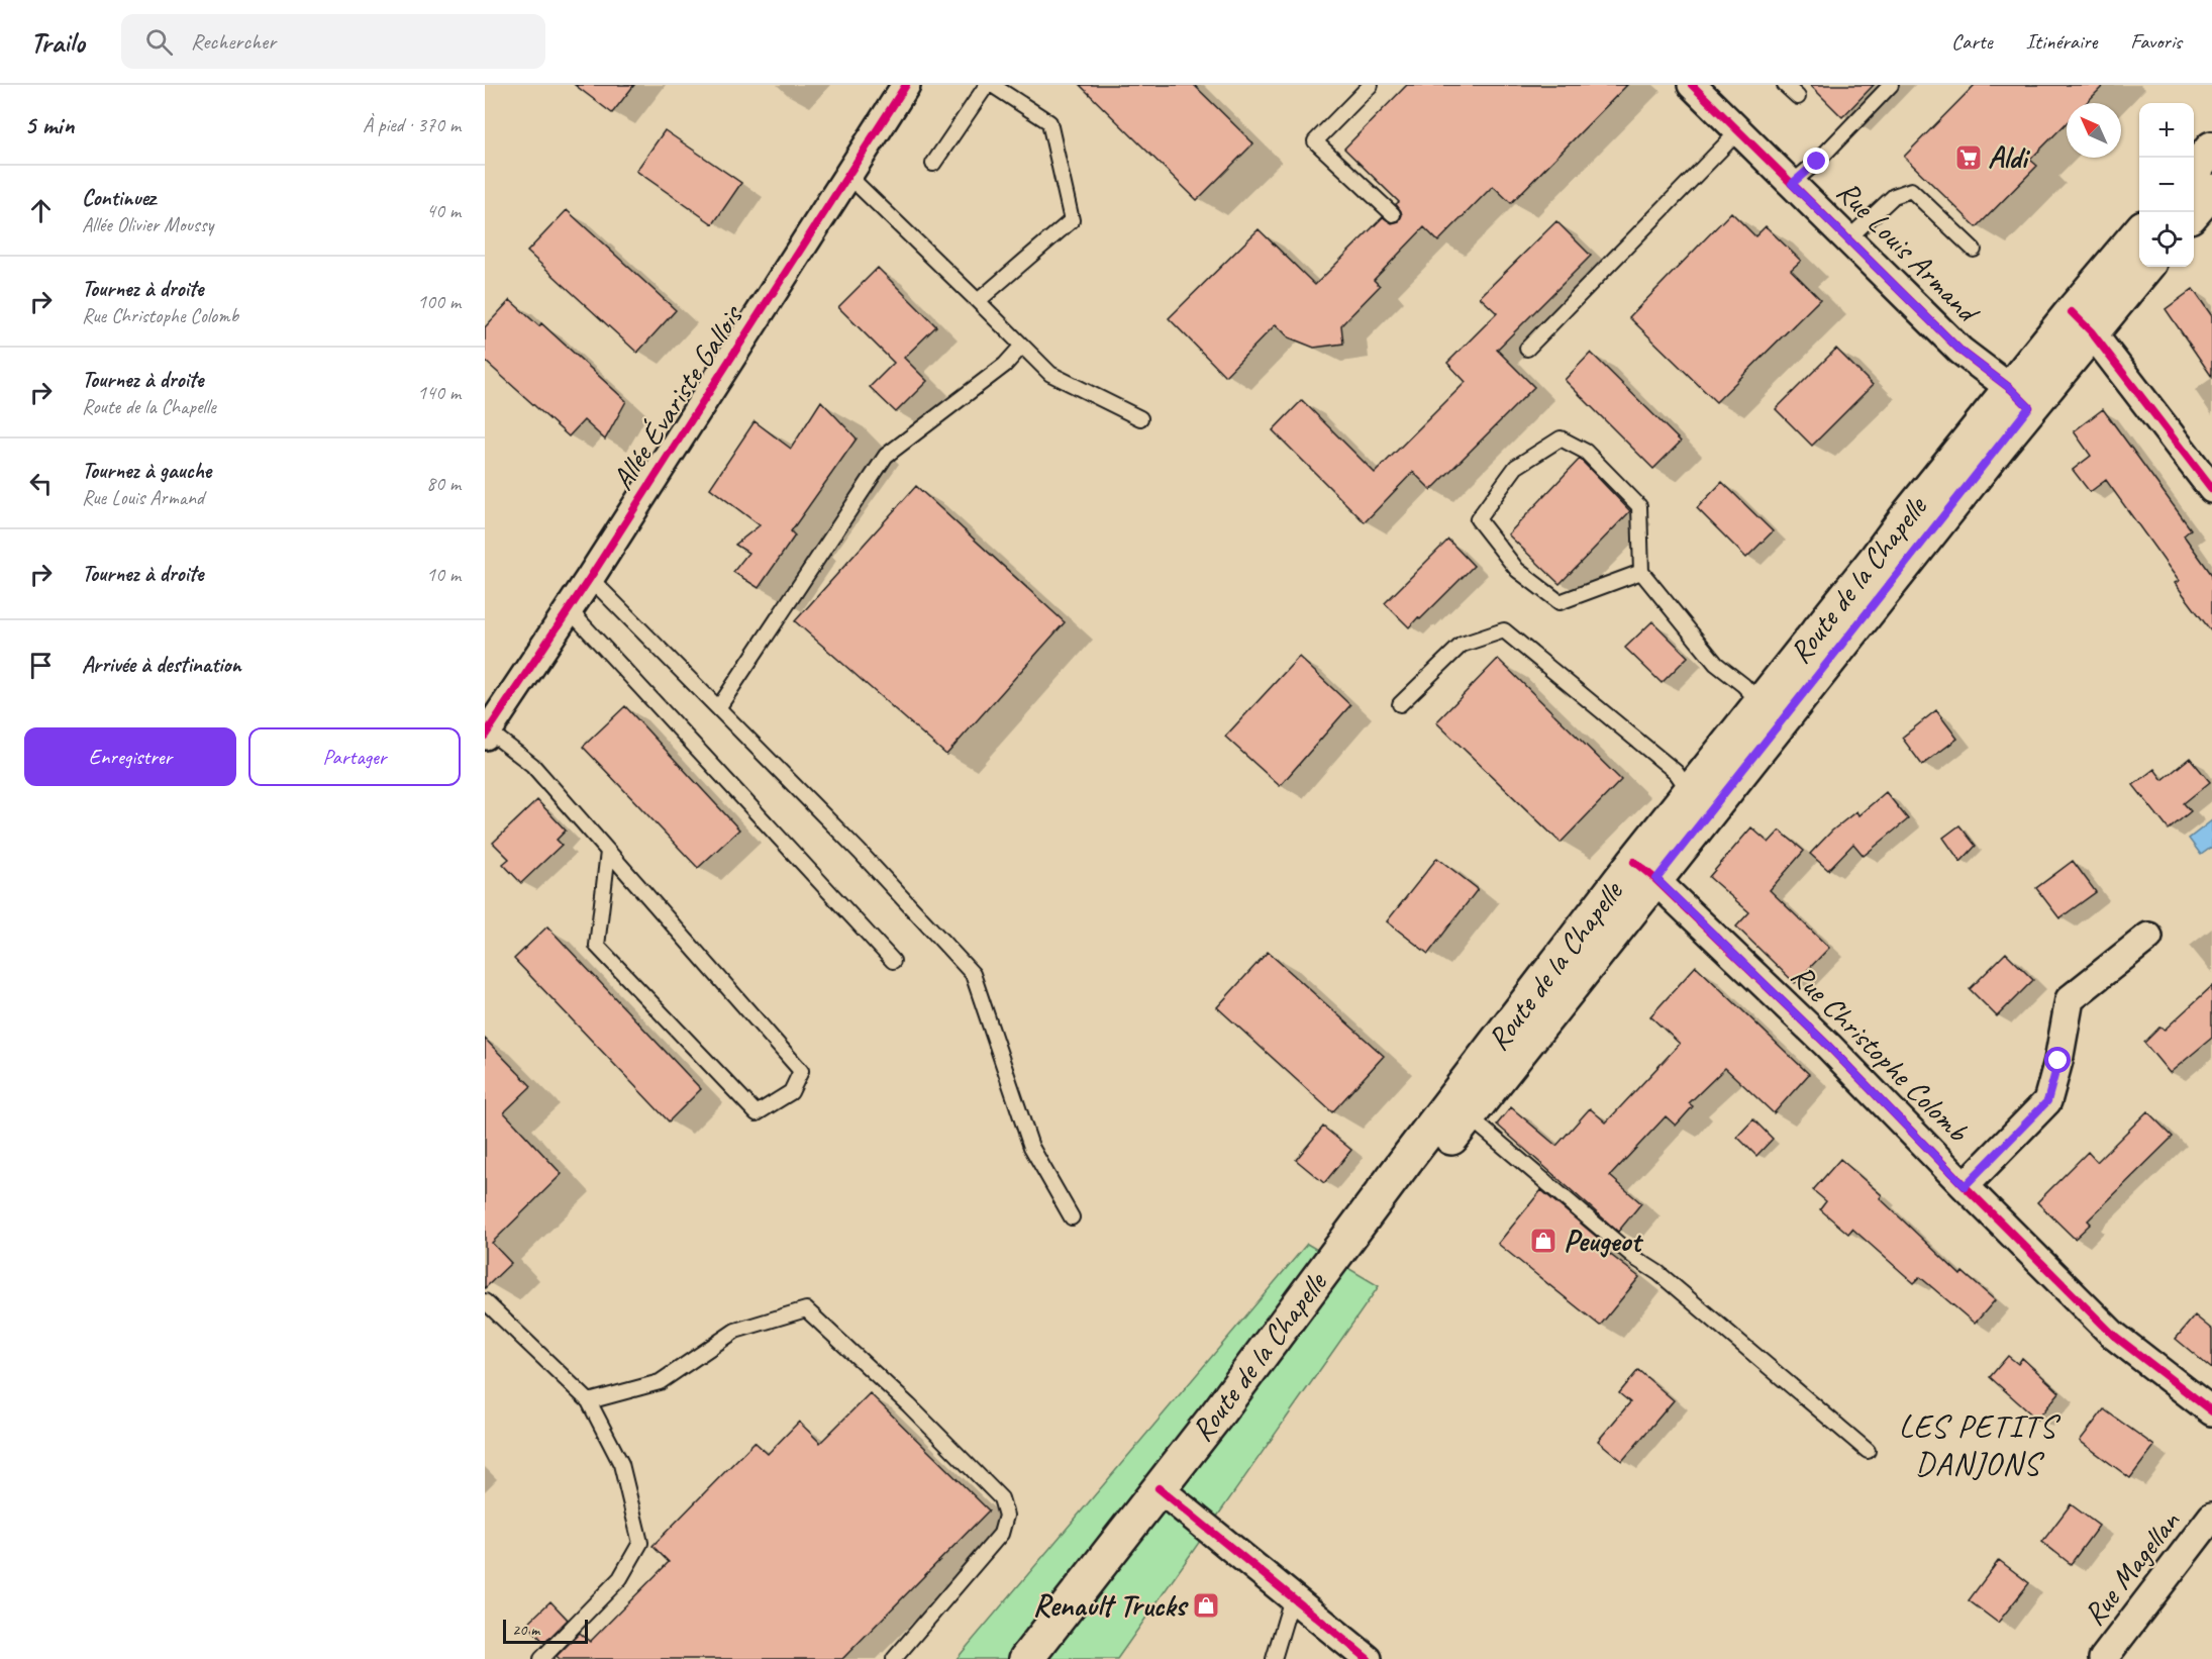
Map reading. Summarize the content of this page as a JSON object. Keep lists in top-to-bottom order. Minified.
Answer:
{"streets":{"main road":["Route de la Chapelle"],"street":["Rue Louis Armand","Allée Évariste Gallois","Rue Christophe Colomb","Rue Magellan"]},"crossings":[["Rue Louis Armand","Route de la Chapelle"],["Route de la Chapelle","Rue Christophe Colomb"]],"districts":["LES PETITS DANJONS"],"places":{"supermarket":["Aldi"],"shop":["Peugeot","Renault Trucks"]},"scale_bar":"20 m","north":"top left","page":{"header":"Trailo","search":"Rechercher","nav":["Carte","Itinéraire","Favoris"],"heading":["5 min","À pied · 370 m"],"map_buttons":["+","−"],"list":[["Continuez","Allée Olivier Moussy","40 m"],["Tournez à droite","Rue Christophe Colomb","100 m"],["Tournez à droite","Route de la Chapelle","140 m"],["Tournez à gauche","Rue Louis Armand","80 m"],["Tournez à droite","10 m"],"Arrivée à destination"],"buttons":["Enregistrer","Partager"],"scale":"20 m"}}
